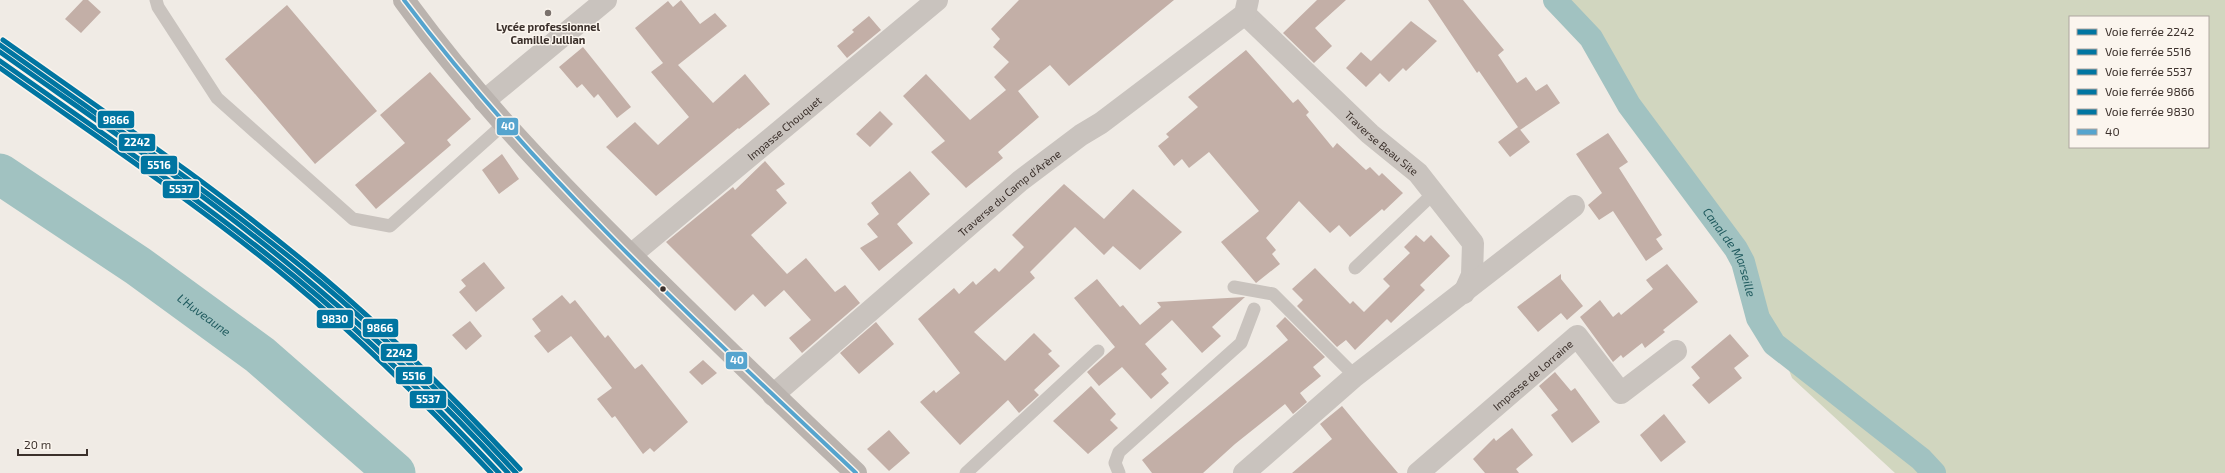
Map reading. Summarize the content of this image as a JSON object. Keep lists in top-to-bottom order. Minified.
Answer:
{"streets":{"street":["Impasse Chouquet","Traverse Beau Site","Traverse du Camp d'Arène","Impasse de Lorraine"]},"crossings":[["Traverse Beau Site","Traverse du Camp d'Arène"]],"water":["Canal de Marseille","L'Huveaune"],"places":["Lycée professionnel Camille Jullian"],"lines":["transit line 40","rail line 9866","rail line 2242","rail line 5516","rail line 5537","rail line 9830"],"legend":["Voie ferrée 2242","Voie ferrée 5516","Voie ferrée 5537","Voie ferrée 9866","Voie ferrée 9830","40"],"scale_bar":"20 m"}
